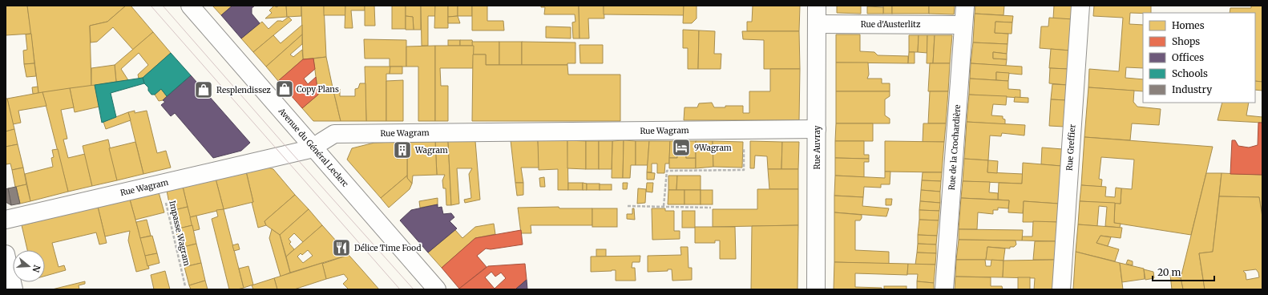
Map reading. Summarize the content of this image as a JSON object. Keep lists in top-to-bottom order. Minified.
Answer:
{"streets":{"street":["Rue d'Austerlitz","Rue Wagram","Avenue du Général Leclerc","Rue Auvray","Rue de la Crochardière","Rue Greffier"],"path":["Impasse Wagram"]},"crossings":[["Rue d'Austerlitz","Rue Auvray"],["Rue d'Austerlitz","Rue de la Crochardière"],["Rue Wagram","Avenue du Général Leclerc"],["Rue Wagram","Rue Auvray"],["Rue Wagram","Impasse Wagram"]],"places":{"shop":["Copy Plans","Resplendissez"],"hotel":["9Wagram"],"building":["Wagram"],"restaurant":["Délice Time Food"]},"legend":["Homes","Shops","Offices","Schools","Industry"],"scale_bar":"20 m","north":"right"}
